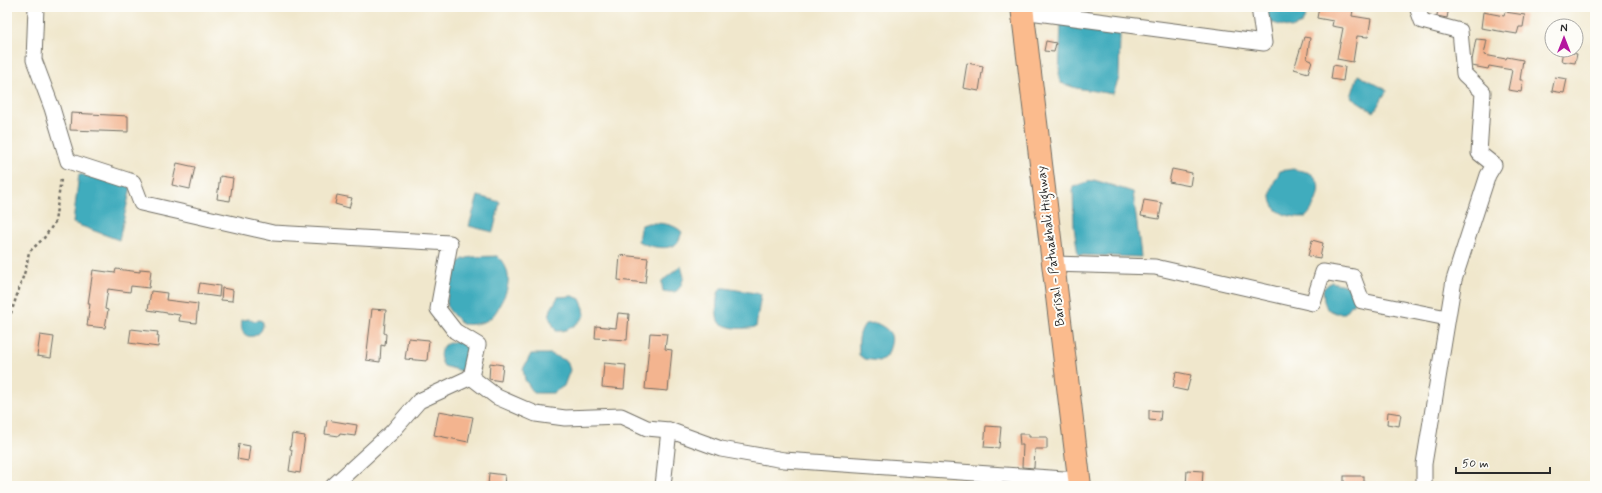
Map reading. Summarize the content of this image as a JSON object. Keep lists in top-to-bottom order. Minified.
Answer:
{"streets":{"highway":["Barisal - Patuakhali Highway"]},"scale_bar":"50 m","north":"top"}
